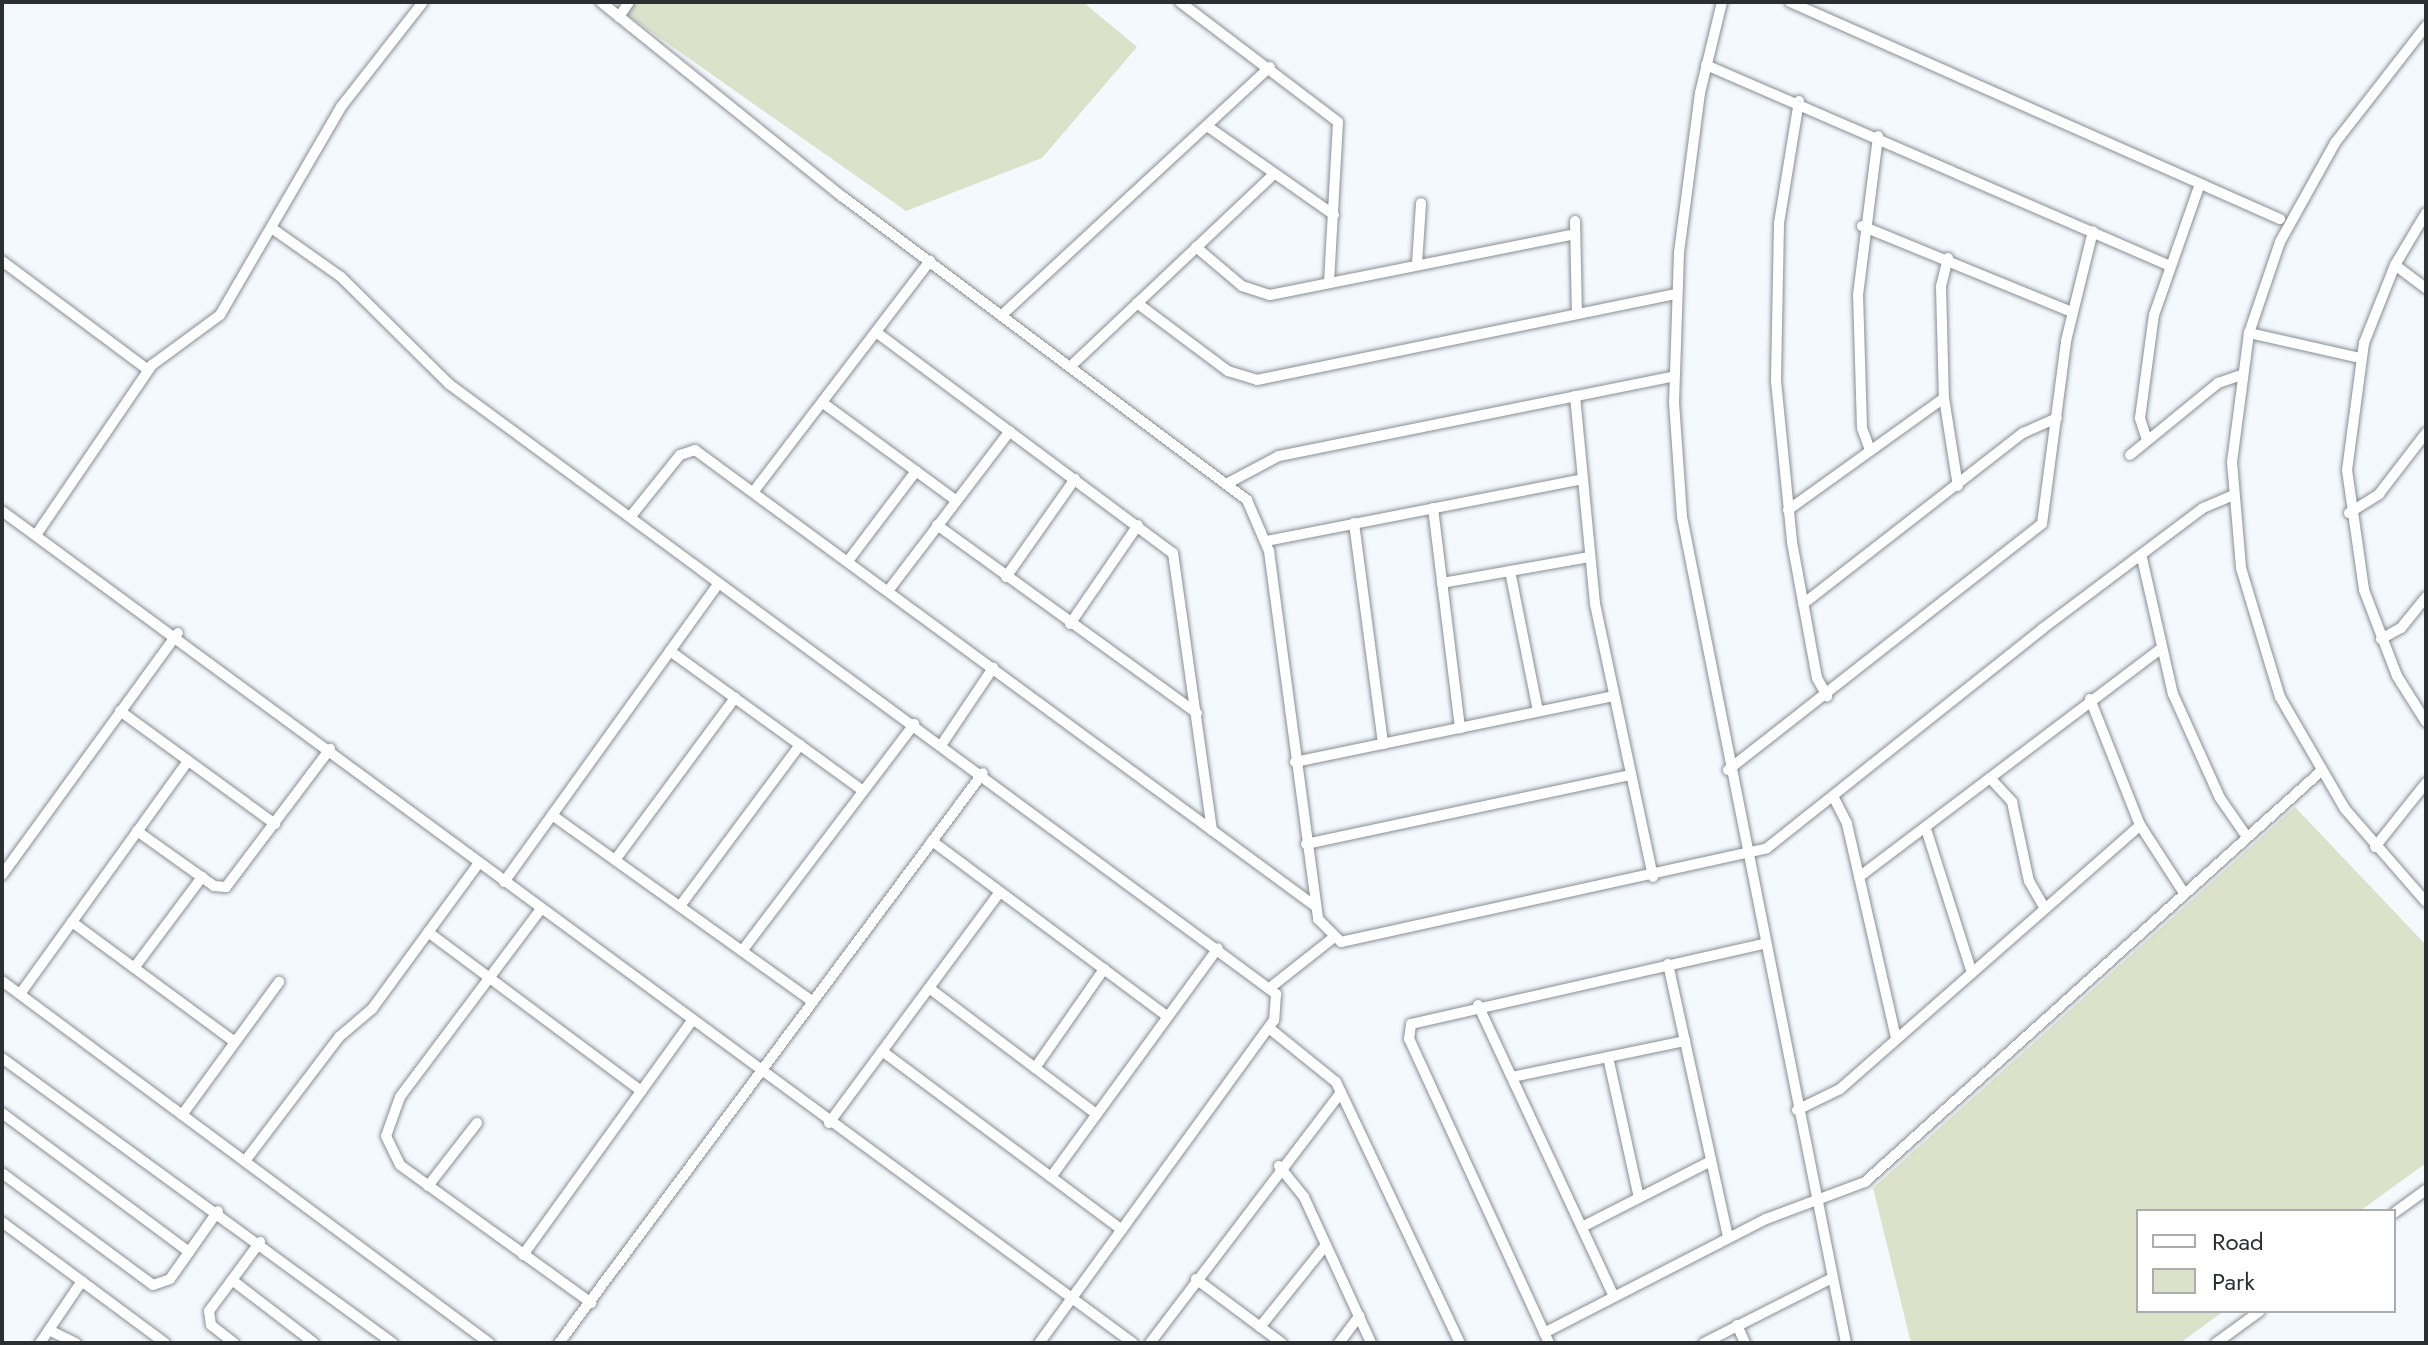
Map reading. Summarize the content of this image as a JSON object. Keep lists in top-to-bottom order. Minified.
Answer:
{"legend":["Road","Park"]}
